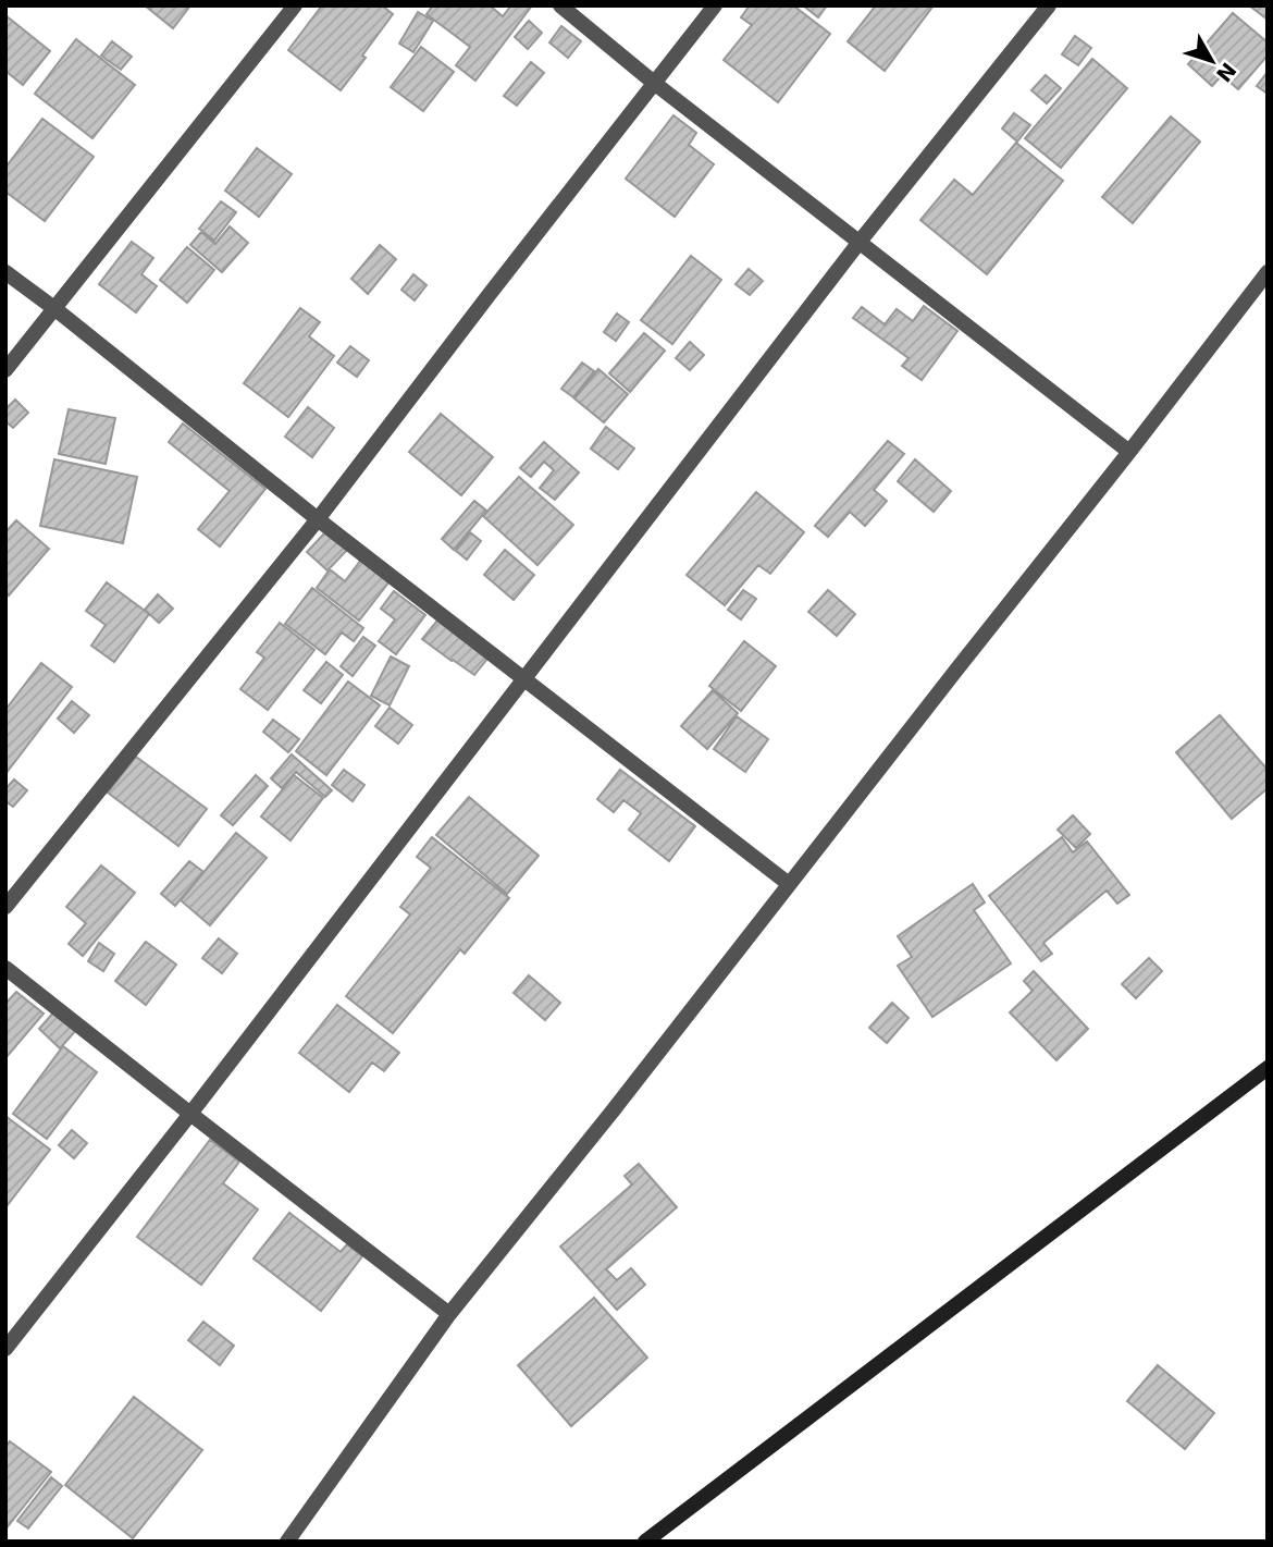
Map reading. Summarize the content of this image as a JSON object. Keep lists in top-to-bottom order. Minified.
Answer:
{"north":"bottom right"}
